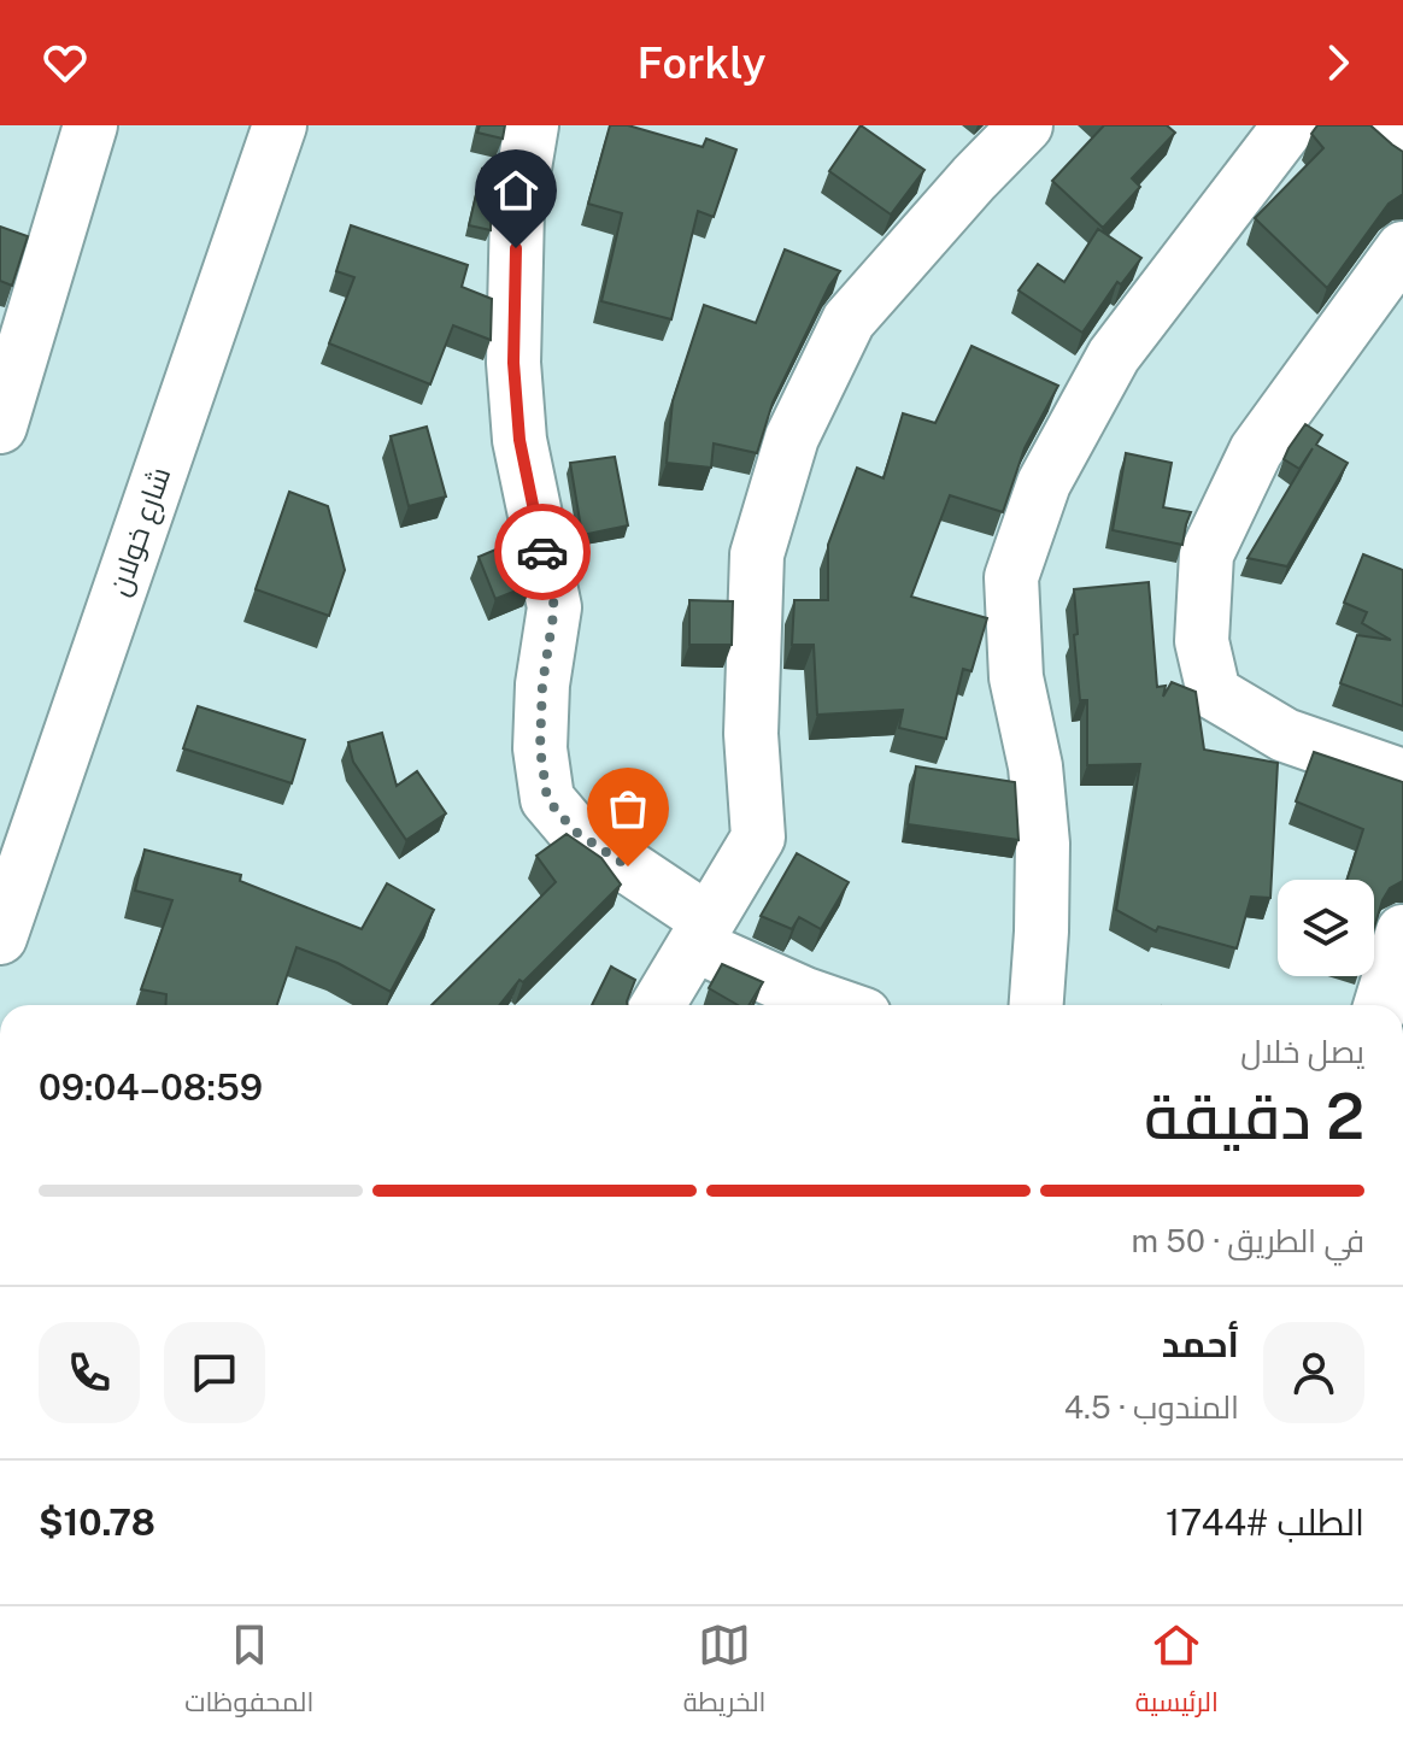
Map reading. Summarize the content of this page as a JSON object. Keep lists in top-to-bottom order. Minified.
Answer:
{"streets":{"street":["شارع خولان"]},"page":{"header":"Forkly","heading":["2 دقيقة","يصل خلال","08:59–09:04"],"panel":["أحمد","المندوب · 4.5","الطلب #1744","$10.78"],"bar":"في الطريق · 50 m","tabs":["الرئيسية","الخريطة","المحفوظات"]}}
